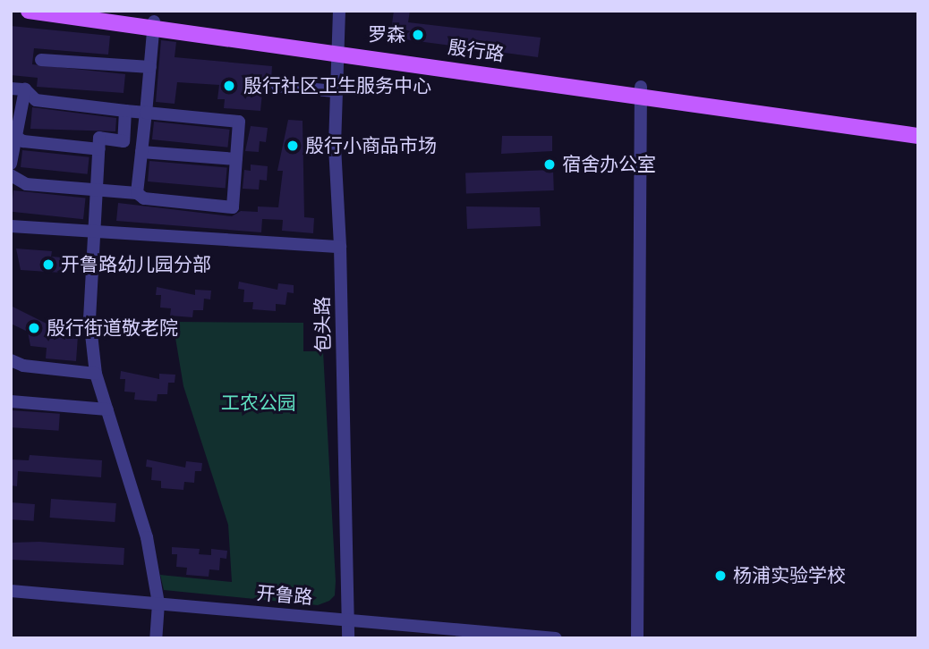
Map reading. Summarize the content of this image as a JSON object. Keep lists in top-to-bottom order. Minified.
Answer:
{"streets":{"main road":["殷行路"],"street":["包头路","开鲁路"]},"crossings":[["殷行路","包头路"],["包头路","开鲁路"]],"parks":["工农公园"],"places":["罗森","殷行社区卫生服务中心","殷行小商品市场","宿舍办公室","开鲁路幼儿园分部","殷行街道敬老院","杨浦实验学校"]}
